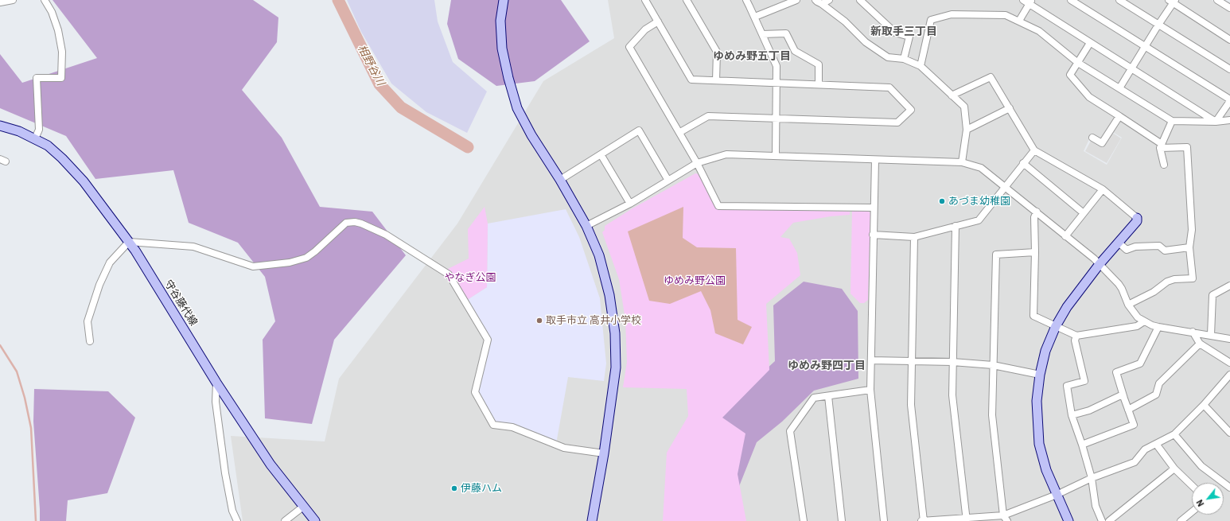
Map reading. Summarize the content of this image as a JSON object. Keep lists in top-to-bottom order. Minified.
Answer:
{"streets":{"street":["守谷藤代線"]},"districts":["新取手三丁目","ゆめみ野五丁目","ゆめみ野四丁目"],"water":["相野谷川"],"parks":["やなぎ公園","ゆめみ野公園"],"places":["あづま幼稚園","取手市立 高井小学校","伊藤ハム"],"north":"bottom left"}
